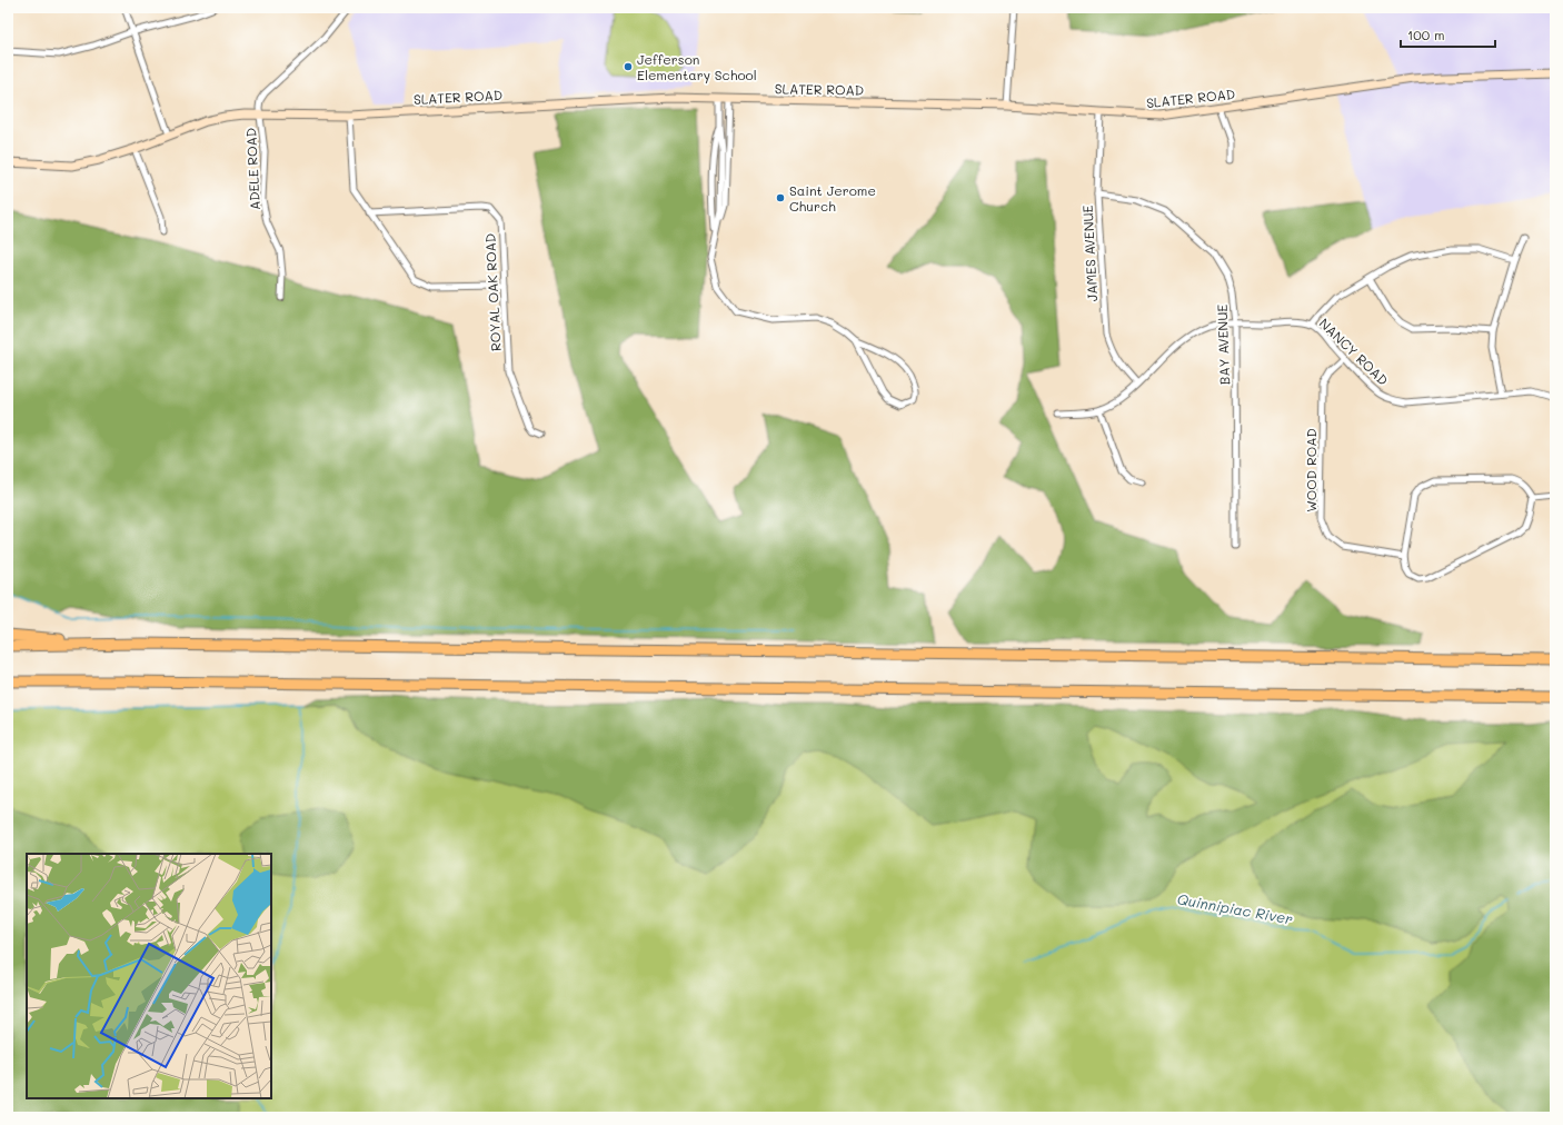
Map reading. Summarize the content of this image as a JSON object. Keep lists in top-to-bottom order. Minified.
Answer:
{"streets":{"main road":["SLATER ROAD"],"street":["ADELE ROAD","JAMES AVENUE","ROYAL OAK ROAD","BAY AVENUE","NANCY ROAD","WOOD ROAD"]},"crossings":[["SLATER ROAD","ADELE ROAD"],["SLATER ROAD","JAMES AVENUE"],["JAMES AVENUE","BAY AVENUE"],["JAMES AVENUE","NANCY ROAD"],["BAY AVENUE","NANCY ROAD"],["NANCY ROAD","WOOD ROAD"]],"water":["Quinnipiac River"],"places":["Jefferson Elementary School","Saint Jerome Church"],"scale_bar":"100 m"}
